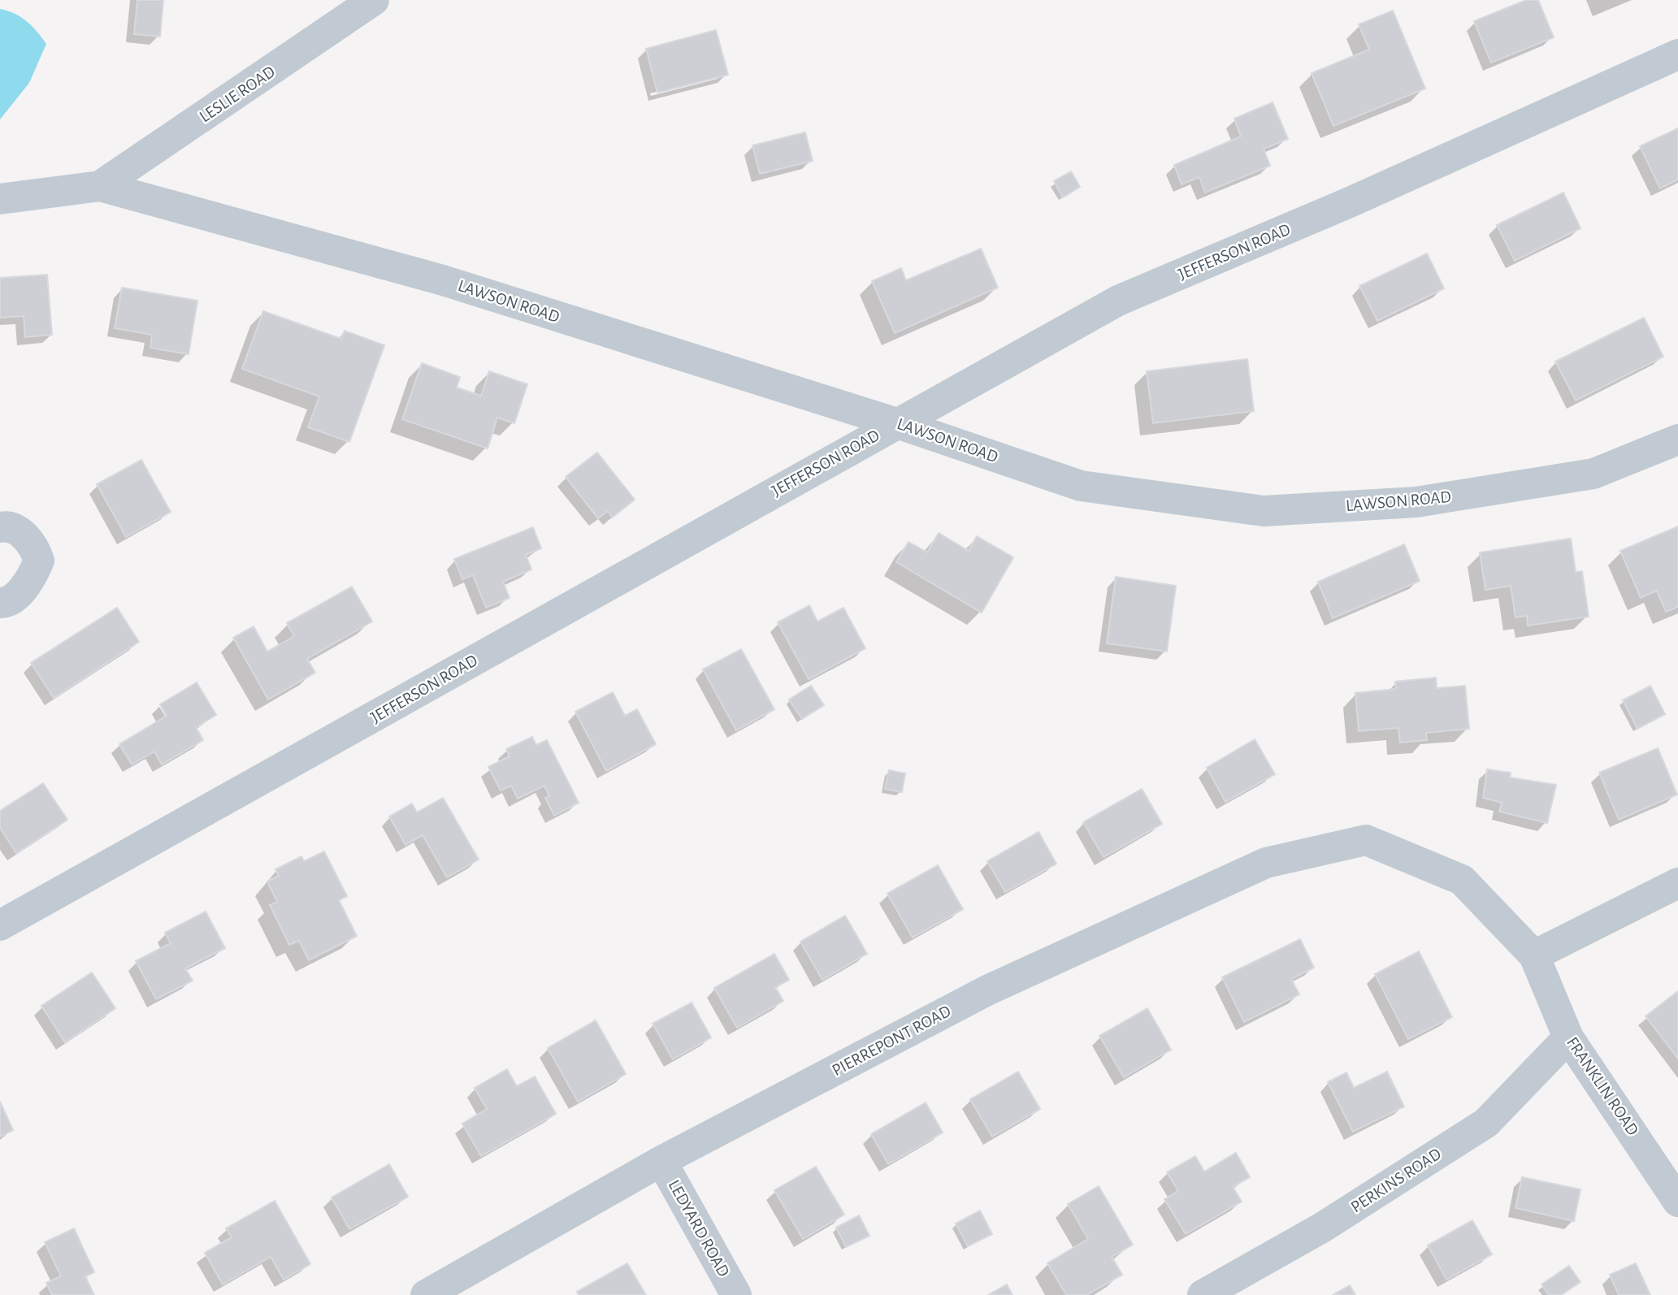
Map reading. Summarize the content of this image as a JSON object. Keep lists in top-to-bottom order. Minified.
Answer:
{"streets":{"street":["LESLIE ROAD","JEFFERSON ROAD","LAWSON ROAD","PIERREPONT ROAD","FRANKLIN ROAD","PERKINS ROAD","LEDYARD ROAD"]},"crossings":[["LESLIE ROAD","LAWSON ROAD"],["JEFFERSON ROAD","LAWSON ROAD"],["PIERREPONT ROAD","FRANKLIN ROAD"],["PIERREPONT ROAD","LEDYARD ROAD"],["FRANKLIN ROAD","PERKINS ROAD"]]}
